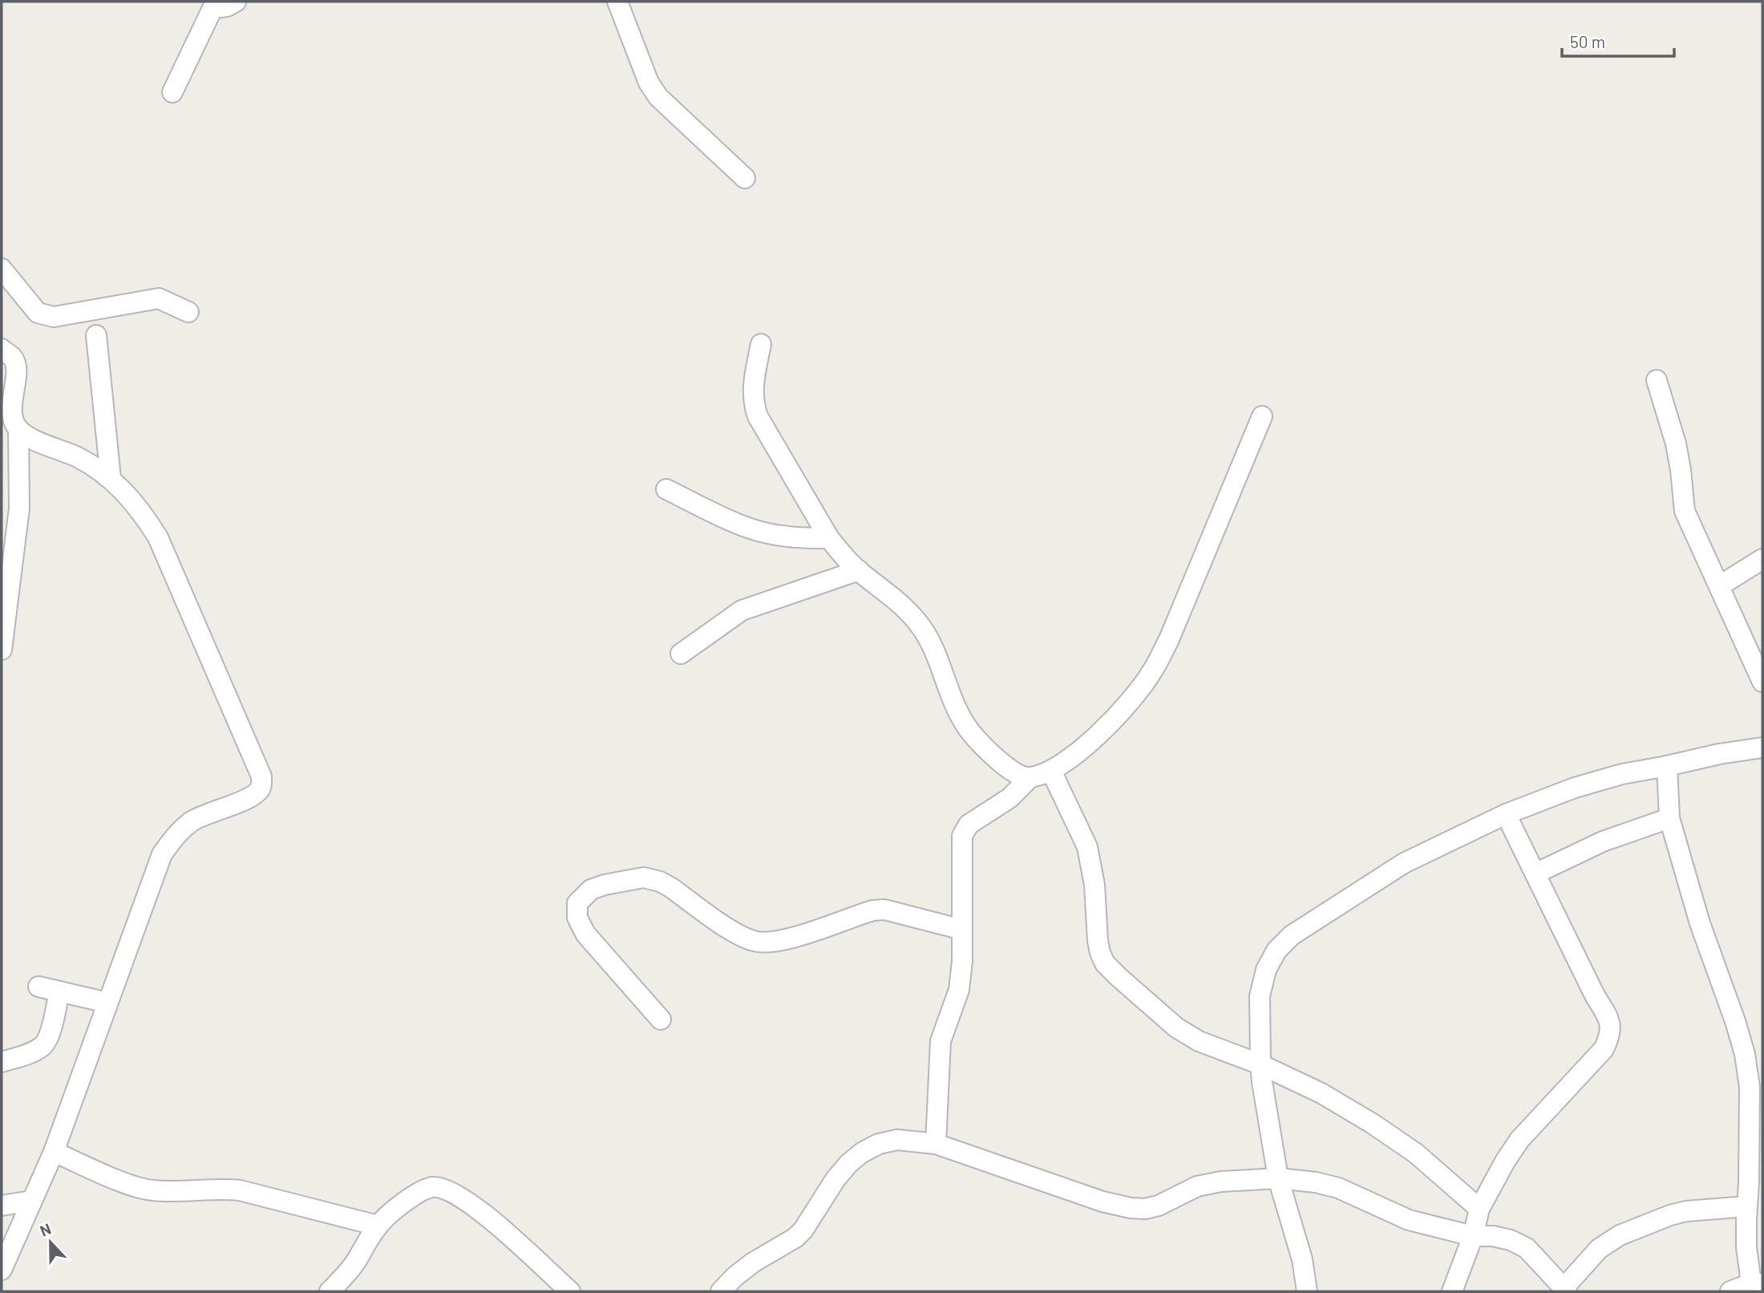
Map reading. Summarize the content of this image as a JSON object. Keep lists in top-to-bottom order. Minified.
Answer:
{"scale_bar":"50 m","north":"top"}
